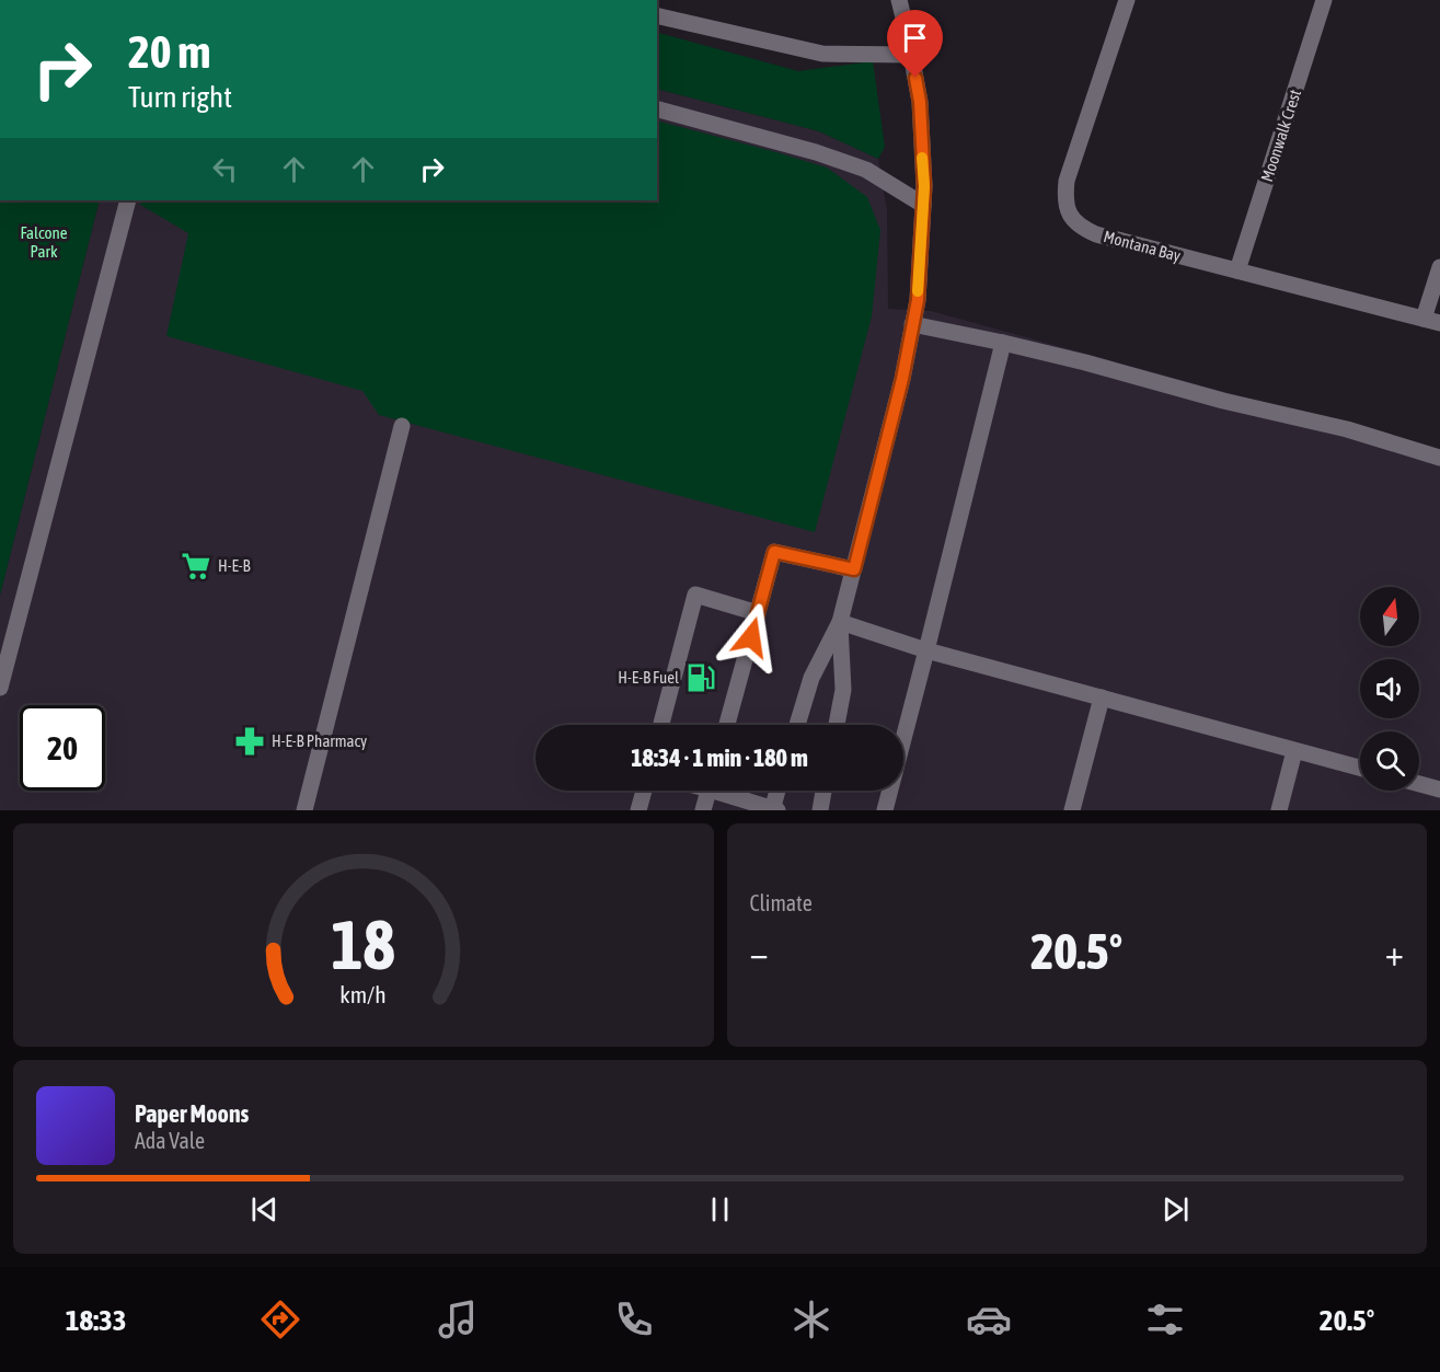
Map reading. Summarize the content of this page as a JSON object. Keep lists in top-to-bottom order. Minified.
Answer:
{"streets":{"street":["Moonwalk Crest","Montana Bay"]},"crossings":[["Moonwalk Crest","Montana Bay"]],"parks":["Falcone Park"],"places":{"supermarket":["H-E-B"],"fuel station":["H-E-B Fuel"],"pharmacy":["H-E-B Pharmacy"]},"north":"top","page":{"turn":["20 m","Turn right"],"limit":"20","trip":"18:34 · 1 min · 180 m","tile":"Climate","heat":["−","20.5°","+"],"song":["Paper Moons","Ada Vale"],"tabs":["18:33","20.5°"],"gauge":["18","km/h"]}}
